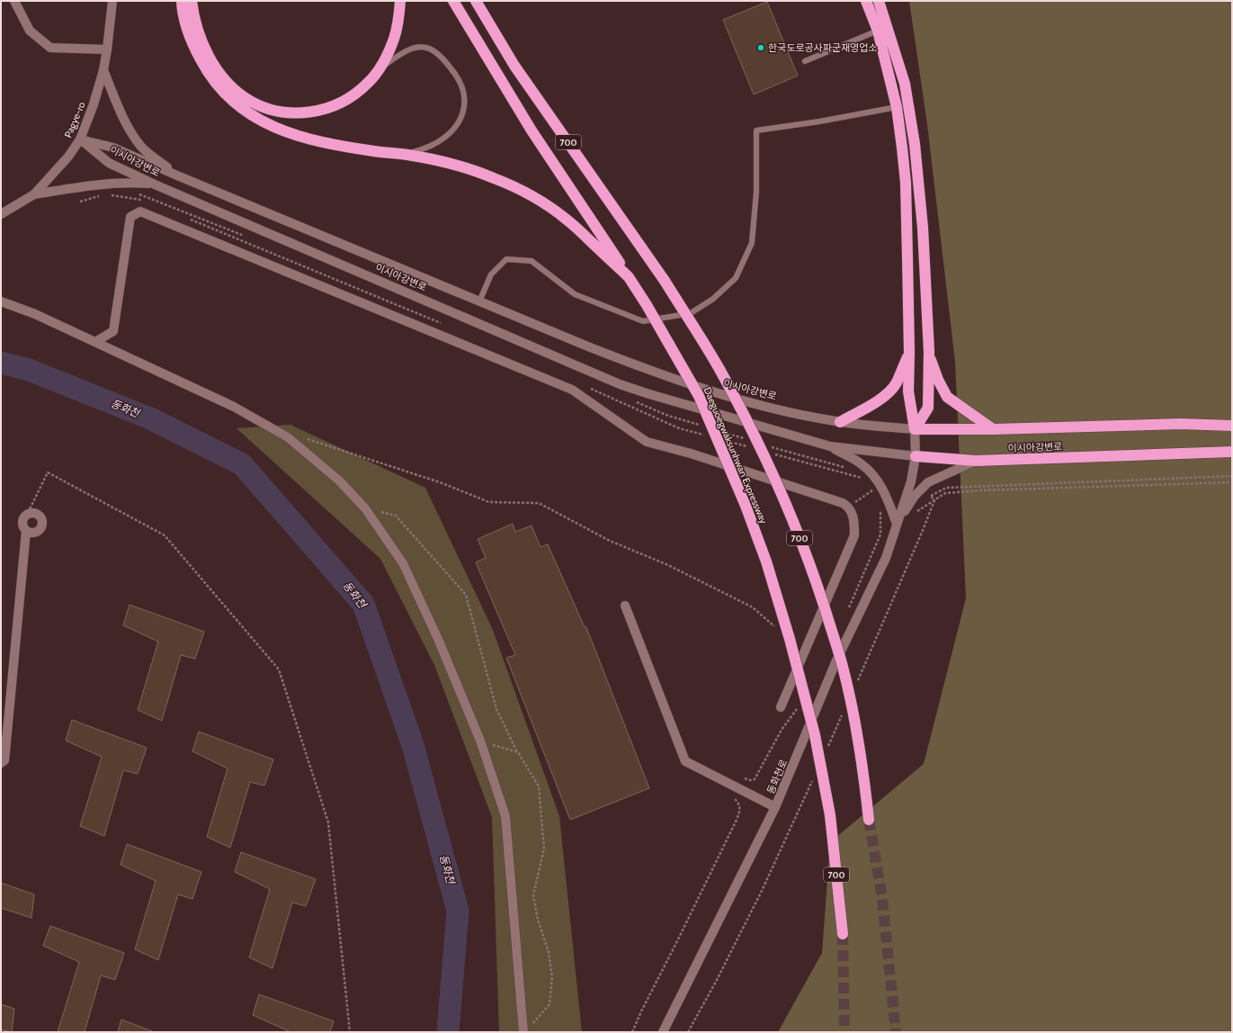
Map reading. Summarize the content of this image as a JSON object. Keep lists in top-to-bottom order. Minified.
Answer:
{"streets":{"highway":["700","이시아강변로","Daeguoegwaksunhwan Expressway"],"main road":["Pagye-ro","동화천로"]},"crossings":[["Pagye-ro","이시아강변로"]],"water":["동화천"],"places":["한국도로공사파군재영업소"]}
